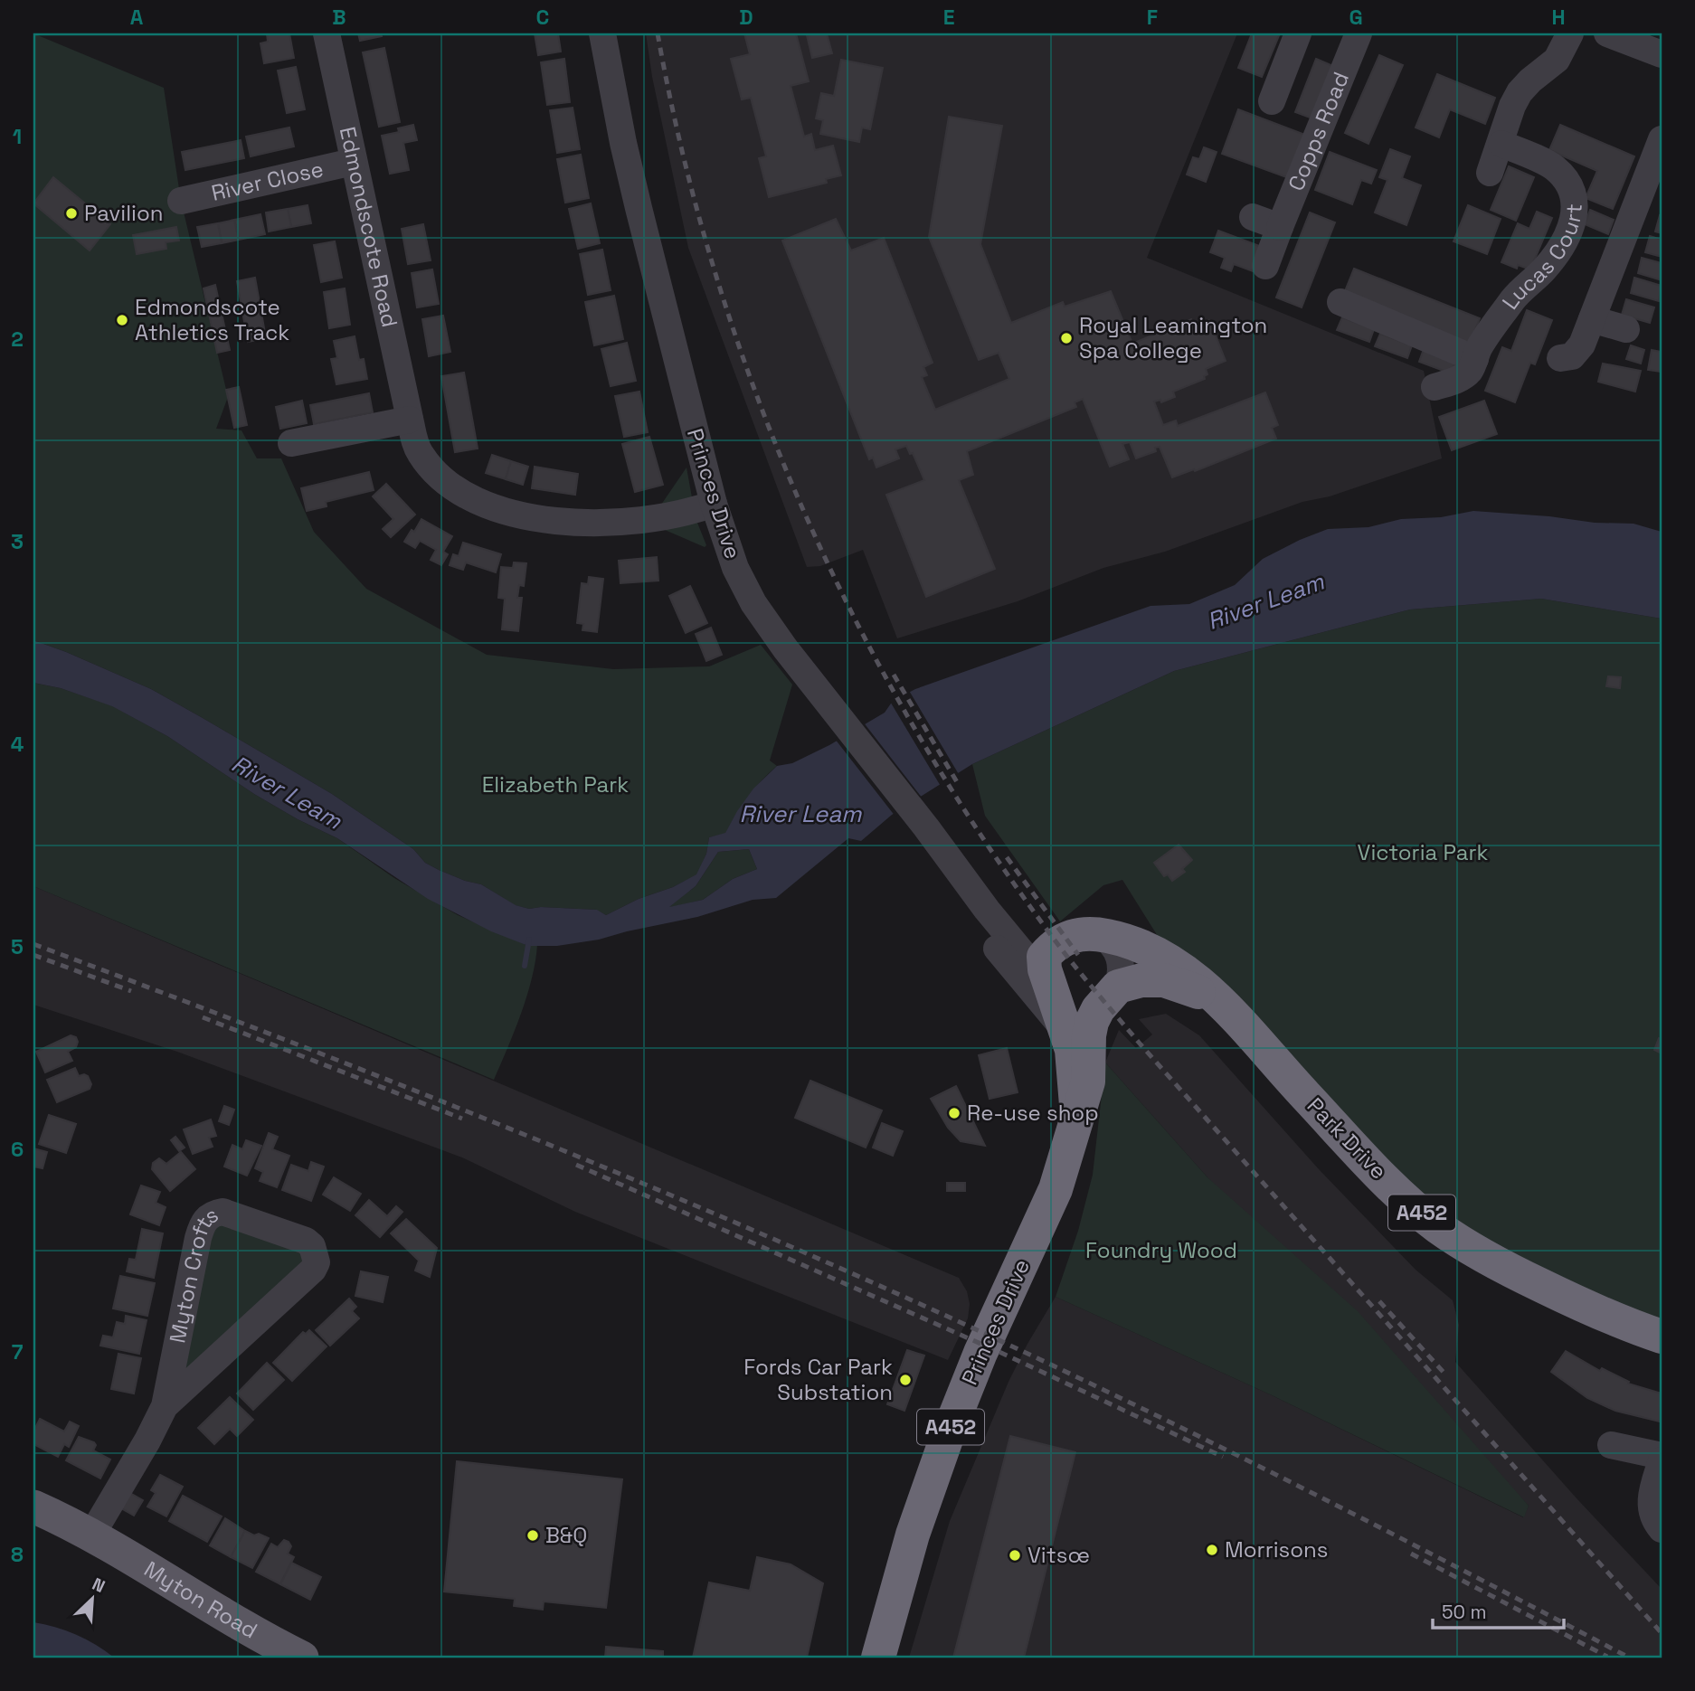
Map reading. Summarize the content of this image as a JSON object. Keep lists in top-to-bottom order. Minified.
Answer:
{"streets":{"highway":["Princes Drive","Park Drive","A452"],"main road":["Myton Road"],"street":["Copps Road","River Close","Edmondscote Road","Lucas Court","Myton Crofts"]},"crossings":[["River Close","Edmondscote Road"],["Edmondscote Road","Princes Drive"],["Princes Drive","Park Drive"],["Princes Drive","A452"],["Park Drive","A452"],["Myton Crofts","Myton Road"]],"water":["River Leam"],"parks":["Elizabeth Park","Victoria Park","Foundry Wood"],"places":["Pavilion","Edmondscote Athletics Track","Royal Leamington Spa College","Re-use shop","Fords Car Park Substation","B&Q","Morrisons","Vitsœ"],"scale_bar":"50 m","north":"top right","grid":{"columns":["A","B","C","D","E","F","G","H"],"rows":["1","2","3","4","5","6","7","8"]}}
